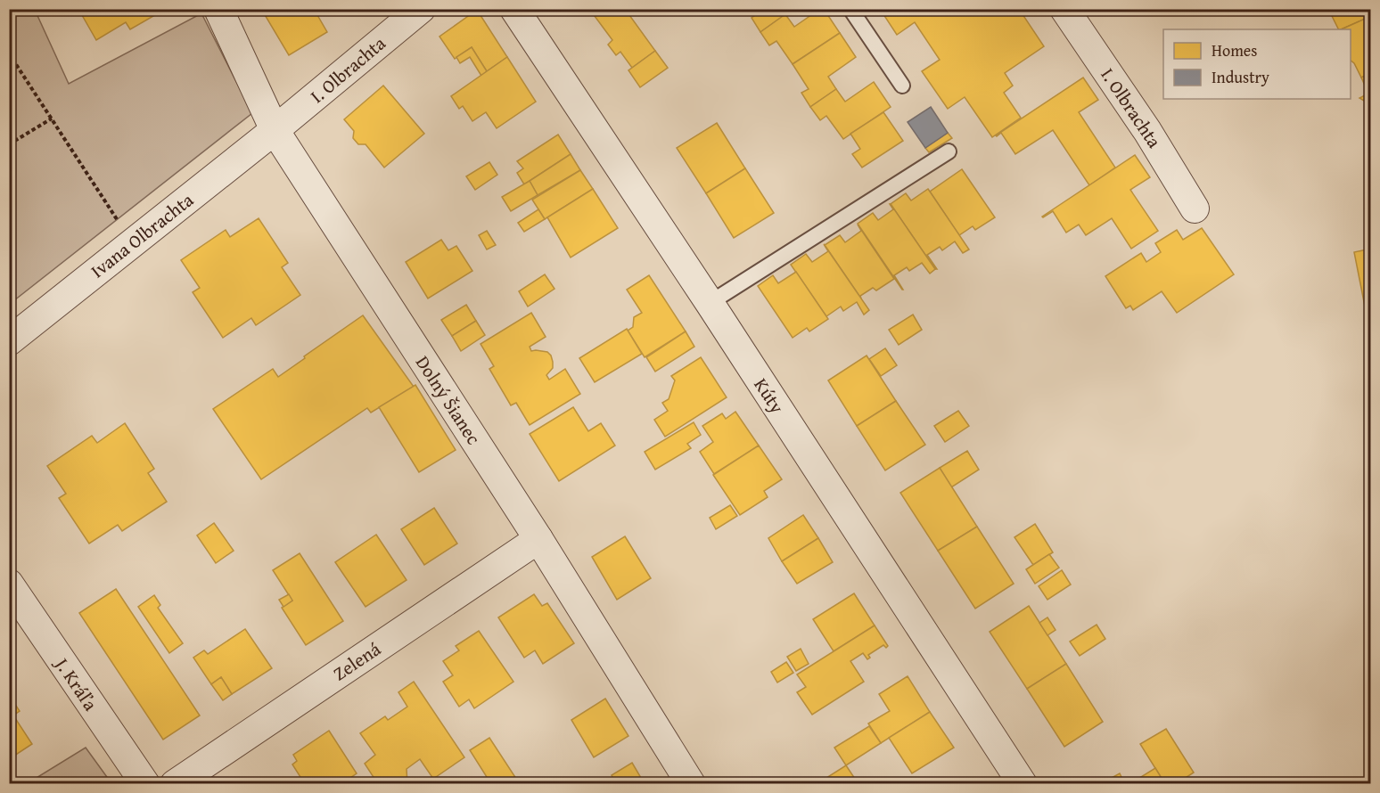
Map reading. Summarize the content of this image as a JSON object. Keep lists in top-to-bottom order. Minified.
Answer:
{"streets":{"street":["I. Olbrachta","Ivana Olbrachta","Kúty","Dolný Šianec","Zelená","J. Kráľa"]},"crossings":[["I. Olbrachta","Ivana Olbrachta"],["I. Olbrachta","Dolný Šianec"],["Ivana Olbrachta","Dolný Šianec"],["Dolný Šianec","Zelená"]],"legend":["Homes","Industry"]}
